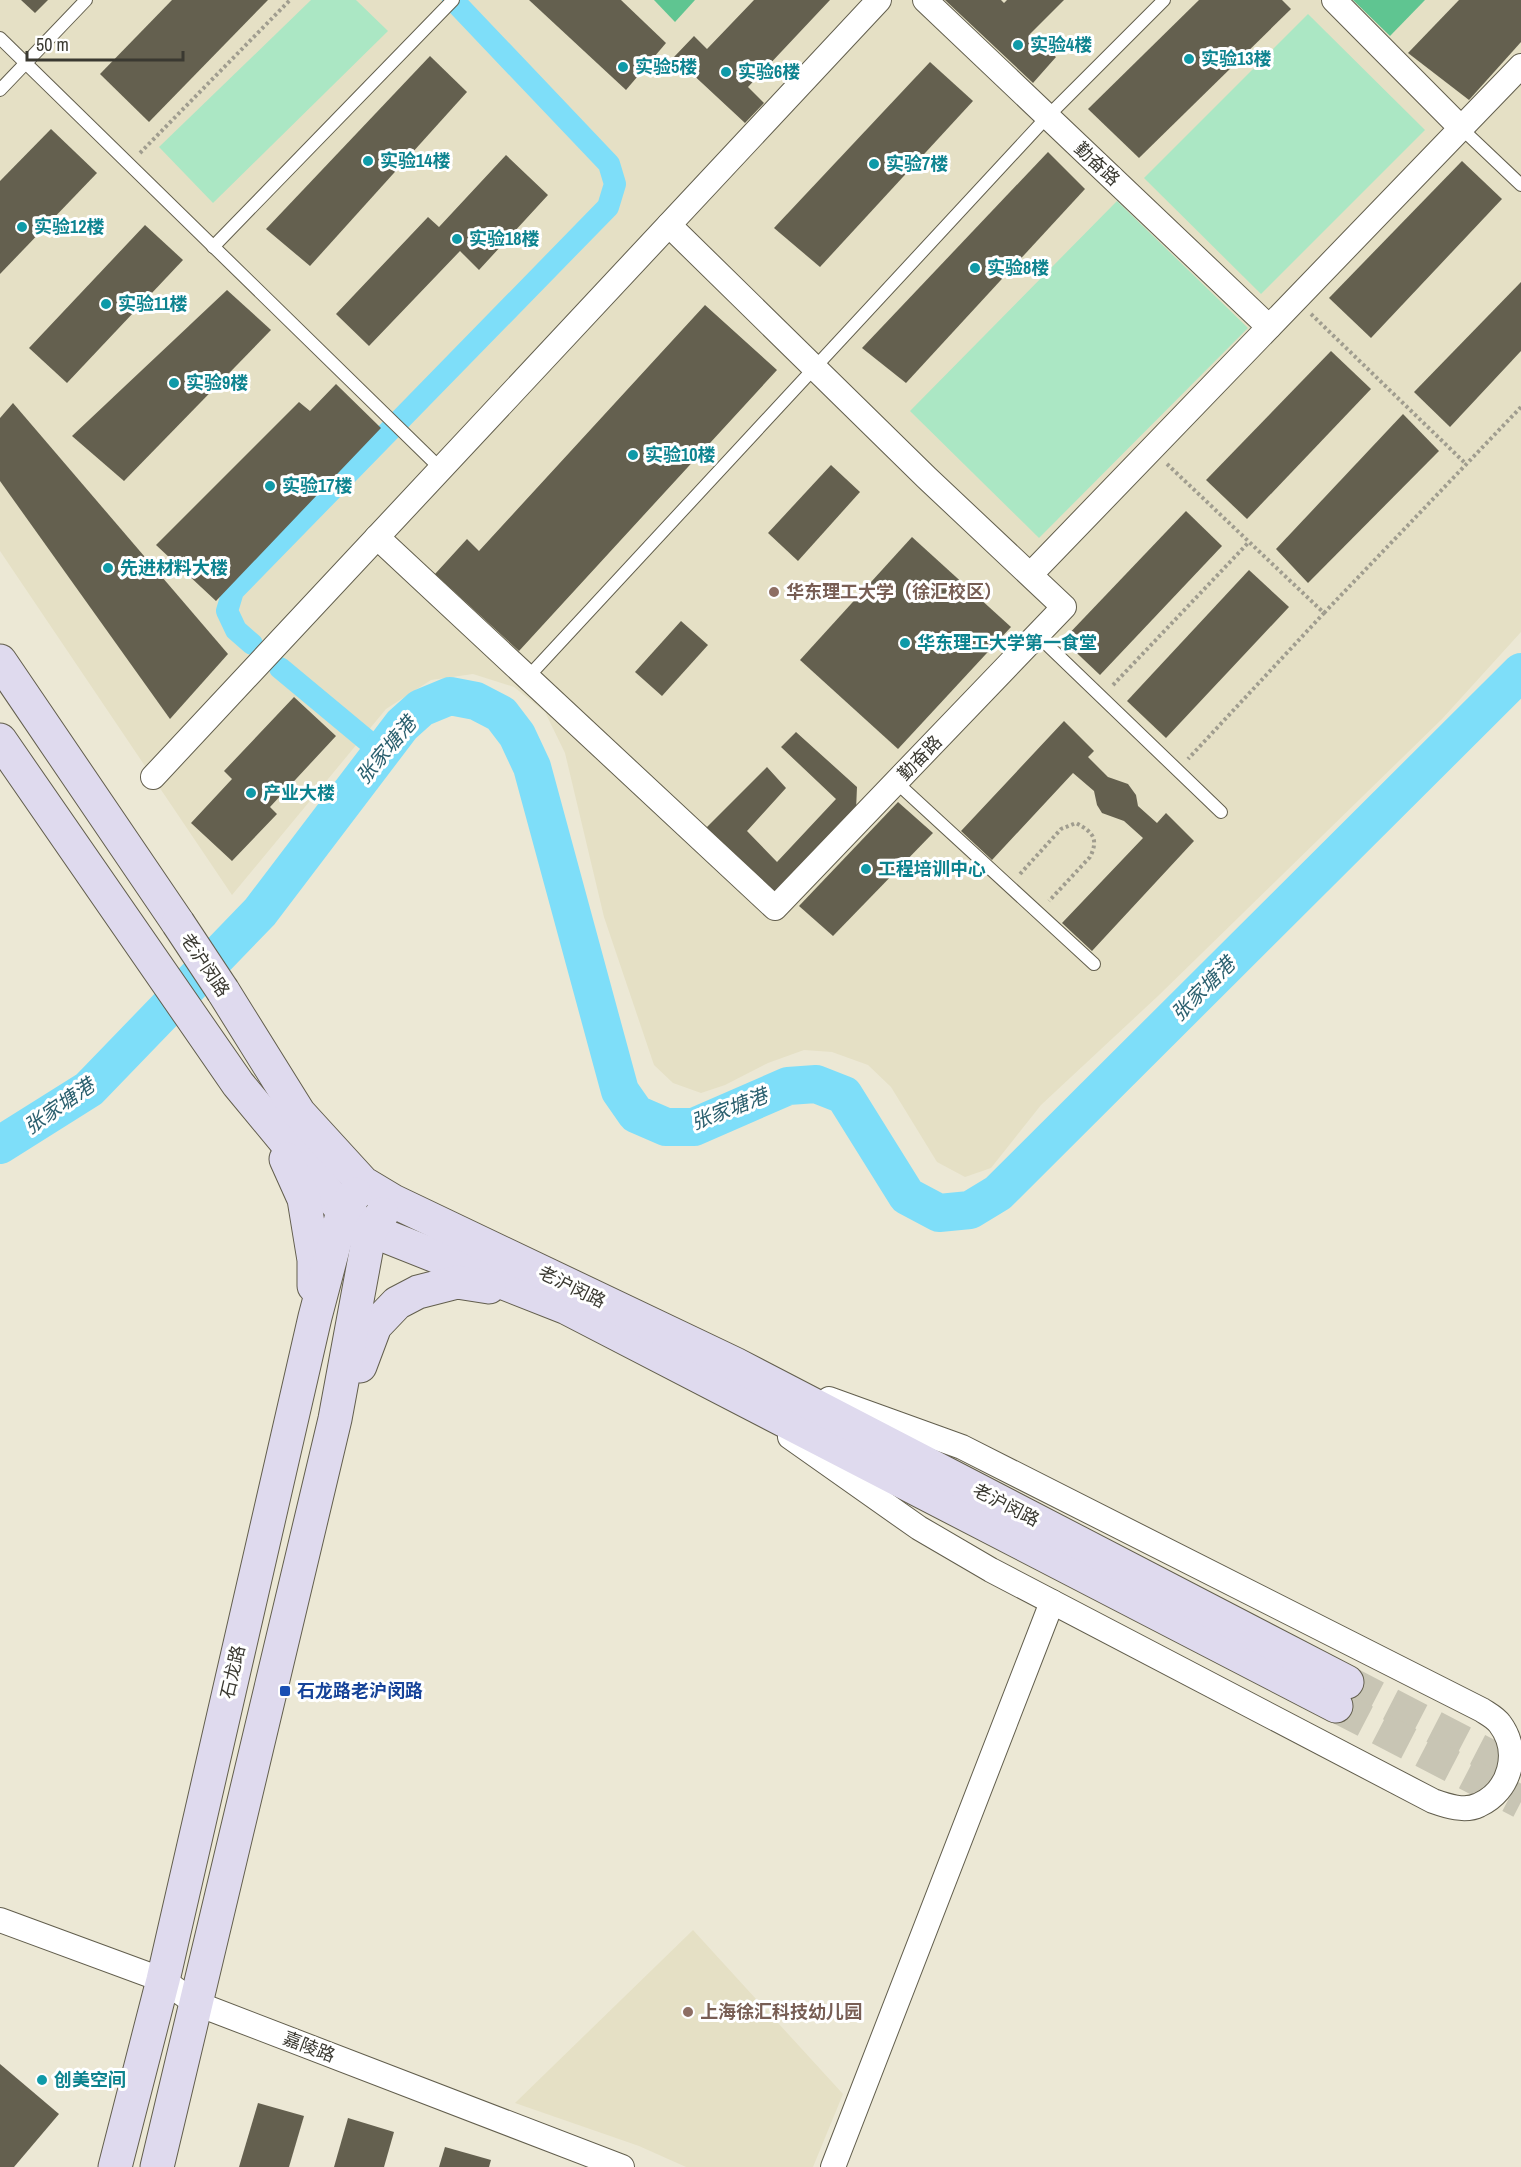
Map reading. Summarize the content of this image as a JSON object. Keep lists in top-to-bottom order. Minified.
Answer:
{"streets":{"main road":["老沪闵路","石龙路"],"street":["勤奋路","嘉陵路"]},"crossings":[["老沪闵路","石龙路"],["石龙路","嘉陵路"]],"water":["张家塘港"],"places":{"other":["实验4楼","实验13楼","实验5楼","实验6楼","实验14楼","实验7楼","实验12楼","实验18楼","实验8楼","实验11楼","实验9楼","实验10楼","实验17楼","先进材料大楼","华东理工大学（徐汇校区）","华东理工大学第一食堂","产业大楼","工程培训中心","上海徐汇科技幼儿园","创美空间"],"transit":["石龙路老沪闵路"]},"scale_bar":"50 m"}
